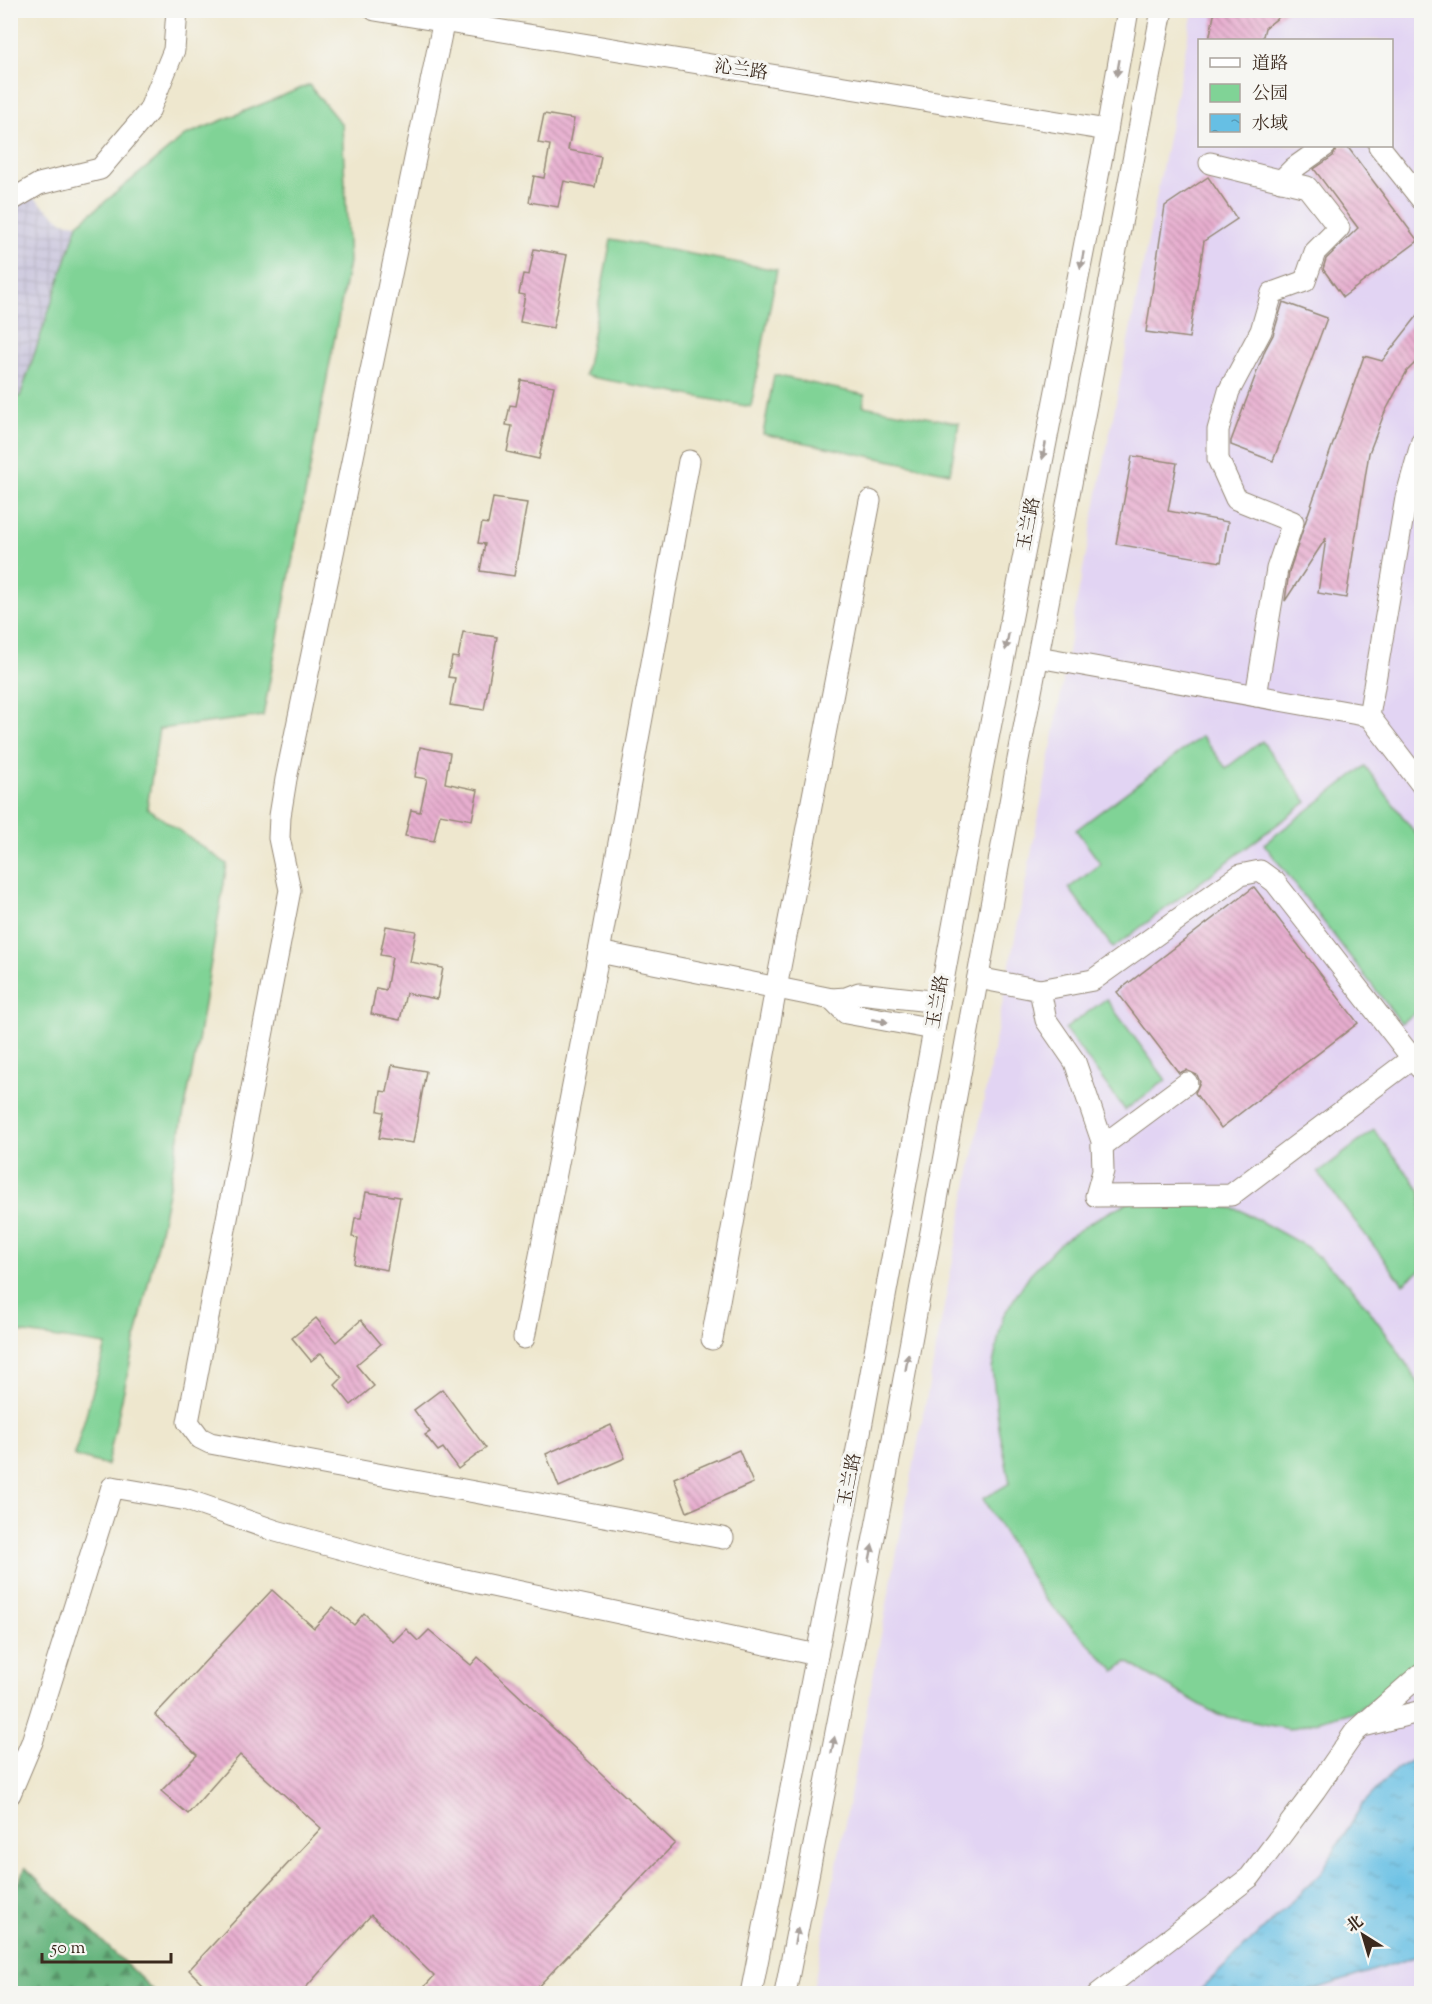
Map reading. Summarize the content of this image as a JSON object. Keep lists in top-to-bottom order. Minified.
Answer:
{"streets":{"street":["沁兰路","玉兰路"]},"crossings":[["沁兰路","玉兰路"]],"legend":["道路","公园","水域"],"scale_bar":"50 m","north":"top left"}
